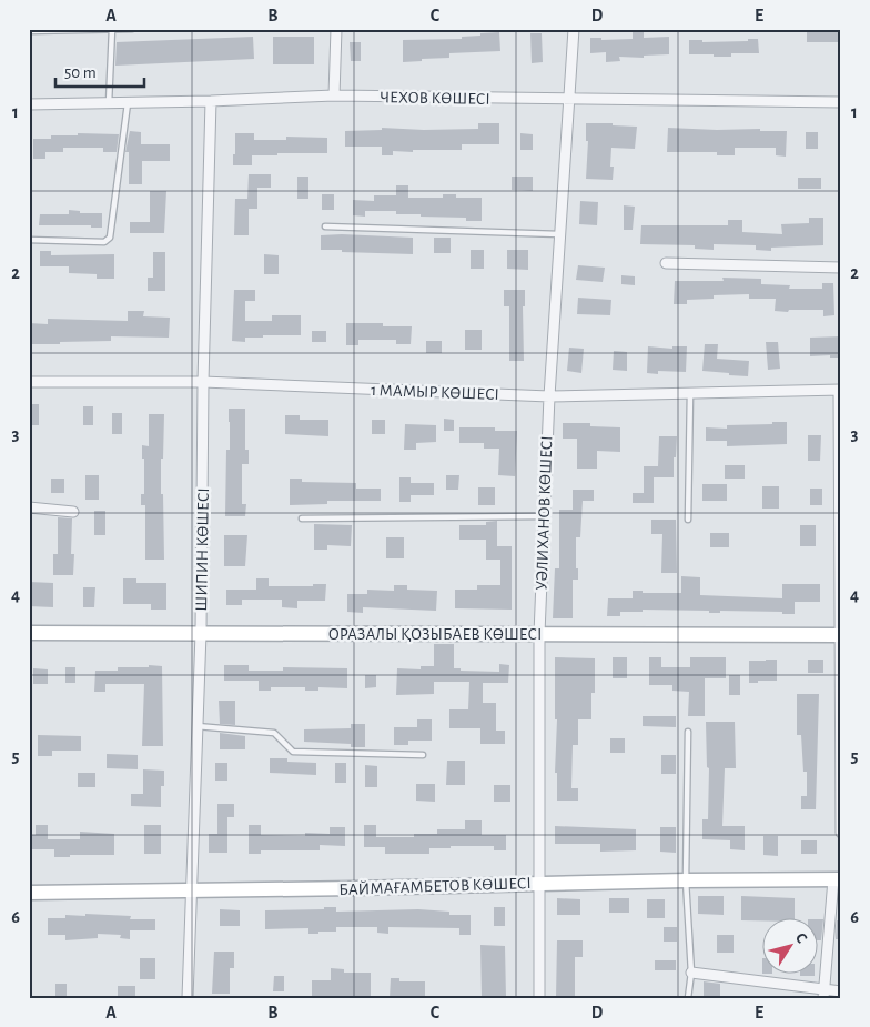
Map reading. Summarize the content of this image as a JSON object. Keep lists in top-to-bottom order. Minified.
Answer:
{"streets":{"street":["ЧЕХОВ КӨШЕСІ","1 МАМЫР КӨШЕСІ","УӘЛИХАНОВ КӨШЕСІ","ШИПИН КӨШЕСІ","ОРАЗАЛЫ ҚОЗЫБАЕВ КӨШЕСІ","БАЙМАҒАМБЕТОВ КӨШЕСІ"]},"crossings":[["ЧЕХОВ КӨШЕСІ","УӘЛИХАНОВ КӨШЕСІ"],["ЧЕХОВ КӨШЕСІ","ШИПИН КӨШЕСІ"],["1 МАМЫР КӨШЕСІ","УӘЛИХАНОВ КӨШЕСІ"],["1 МАМЫР КӨШЕСІ","ШИПИН КӨШЕСІ"],["УӘЛИХАНОВ КӨШЕСІ","ОРАЗАЛЫ ҚОЗЫБАЕВ КӨШЕСІ"],["УӘЛИХАНОВ КӨШЕСІ","БАЙМАҒАМБЕТОВ КӨШЕСІ"],["ШИПИН КӨШЕСІ","ОРАЗАЛЫ ҚОЗЫБАЕВ КӨШЕСІ"],["ШИПИН КӨШЕСІ","БАЙМАҒАМБЕТОВ КӨШЕСІ"]],"scale_bar":"50 m","north":"top right","grid":{"columns":["A","B","C","D","E"],"rows":["1","2","3","4","5","6"]}}
